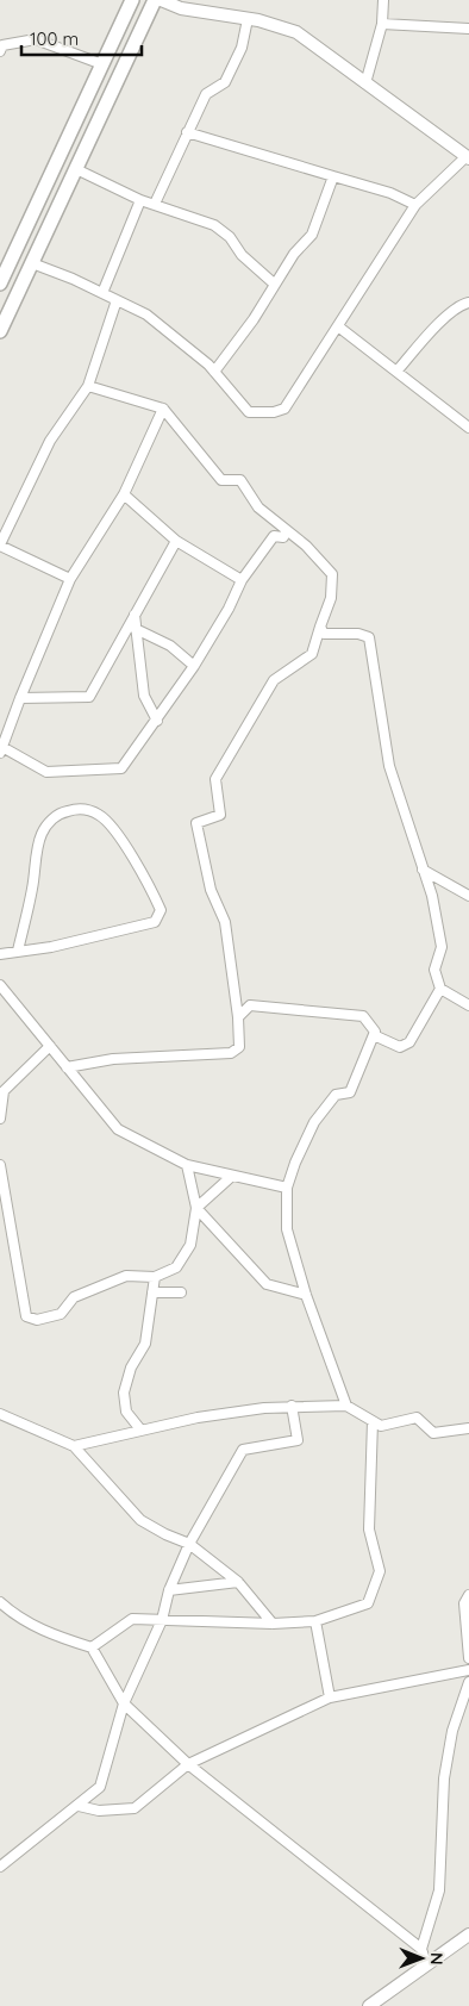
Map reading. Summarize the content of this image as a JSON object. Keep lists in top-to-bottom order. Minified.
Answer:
{"scale_bar":"100 m","north":"right"}
